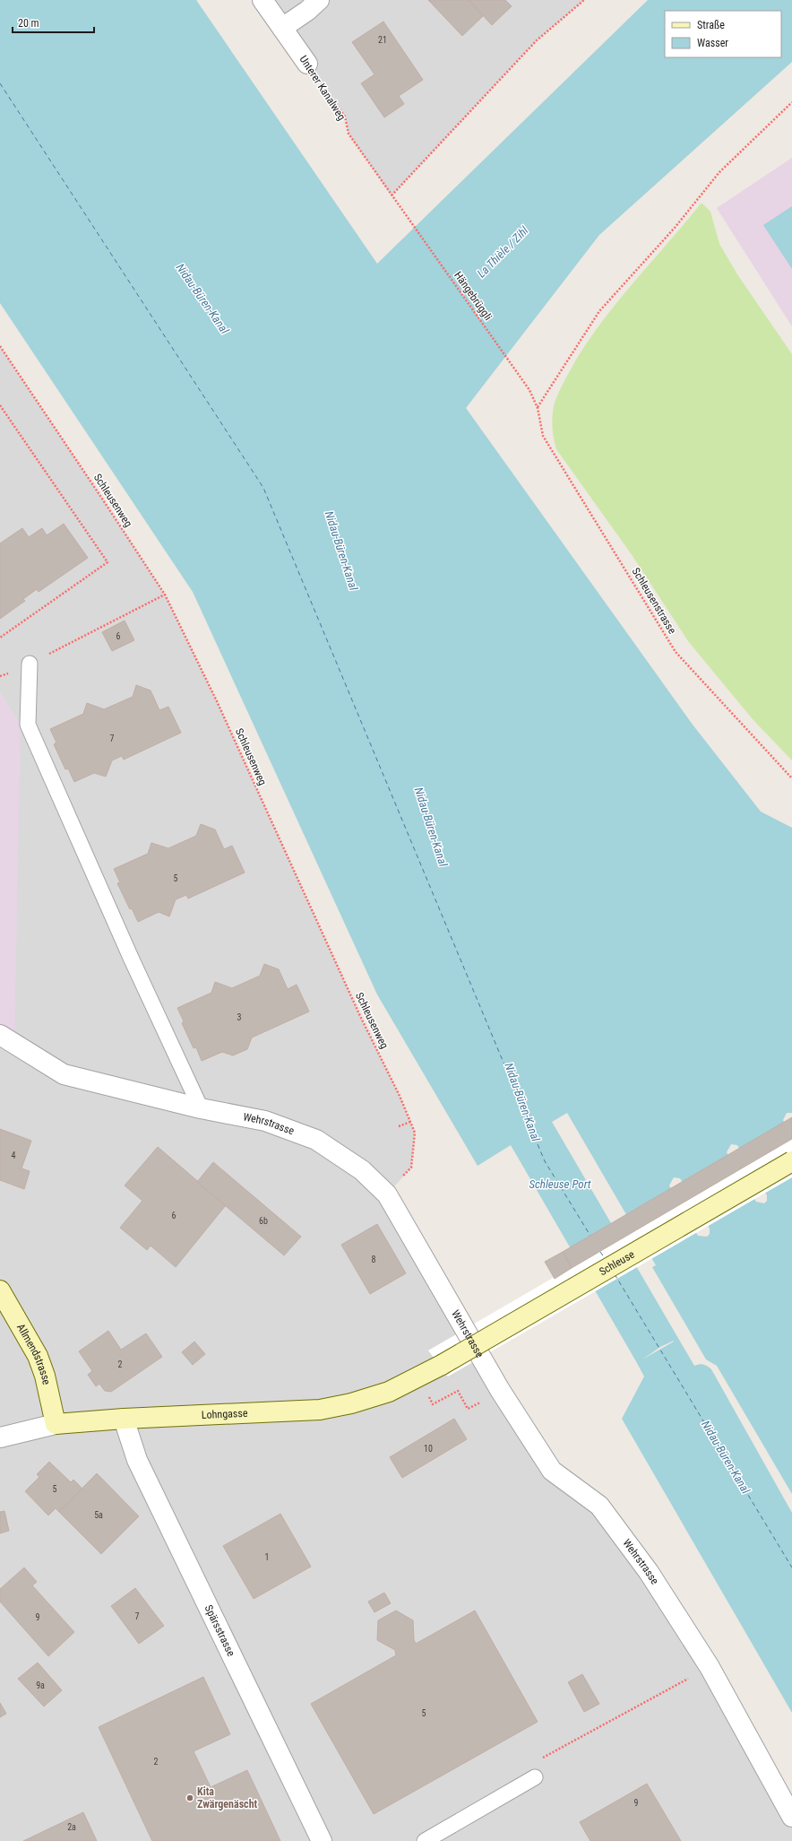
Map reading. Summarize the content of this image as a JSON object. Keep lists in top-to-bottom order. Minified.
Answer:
{"streets":{"main road":["Schleuse","Allmendstrasse","Lohngasse"],"street":["Unterer Kanalweg","Wehrstrasse","Spärsstrasse"],"path":["Hängebrüggli","Schleusenweg","Schleusenstrasse"]},"crossings":[["Unterer Kanalweg","Hängebrüggli"],["Hängebrüggli","Schleusenstrasse"],["Schleusenweg","Wehrstrasse"],["Schleuse","Lohngasse"],["Allmendstrasse","Lohngasse"],["Lohngasse","Spärsstrasse"]],"water":["La Thièle / Zihl","Nidau-Büren-Kanal","Schleuse Port"],"places":["Kita Zwärgenäscht"],"house_numbers":["21","6","7","5","3","4","6","6b","8","2","10","5","5a","1","7","9","9a","5","2","9","2a"],"legend":["Straße","Wasser"],"scale_bar":"20 m"}
